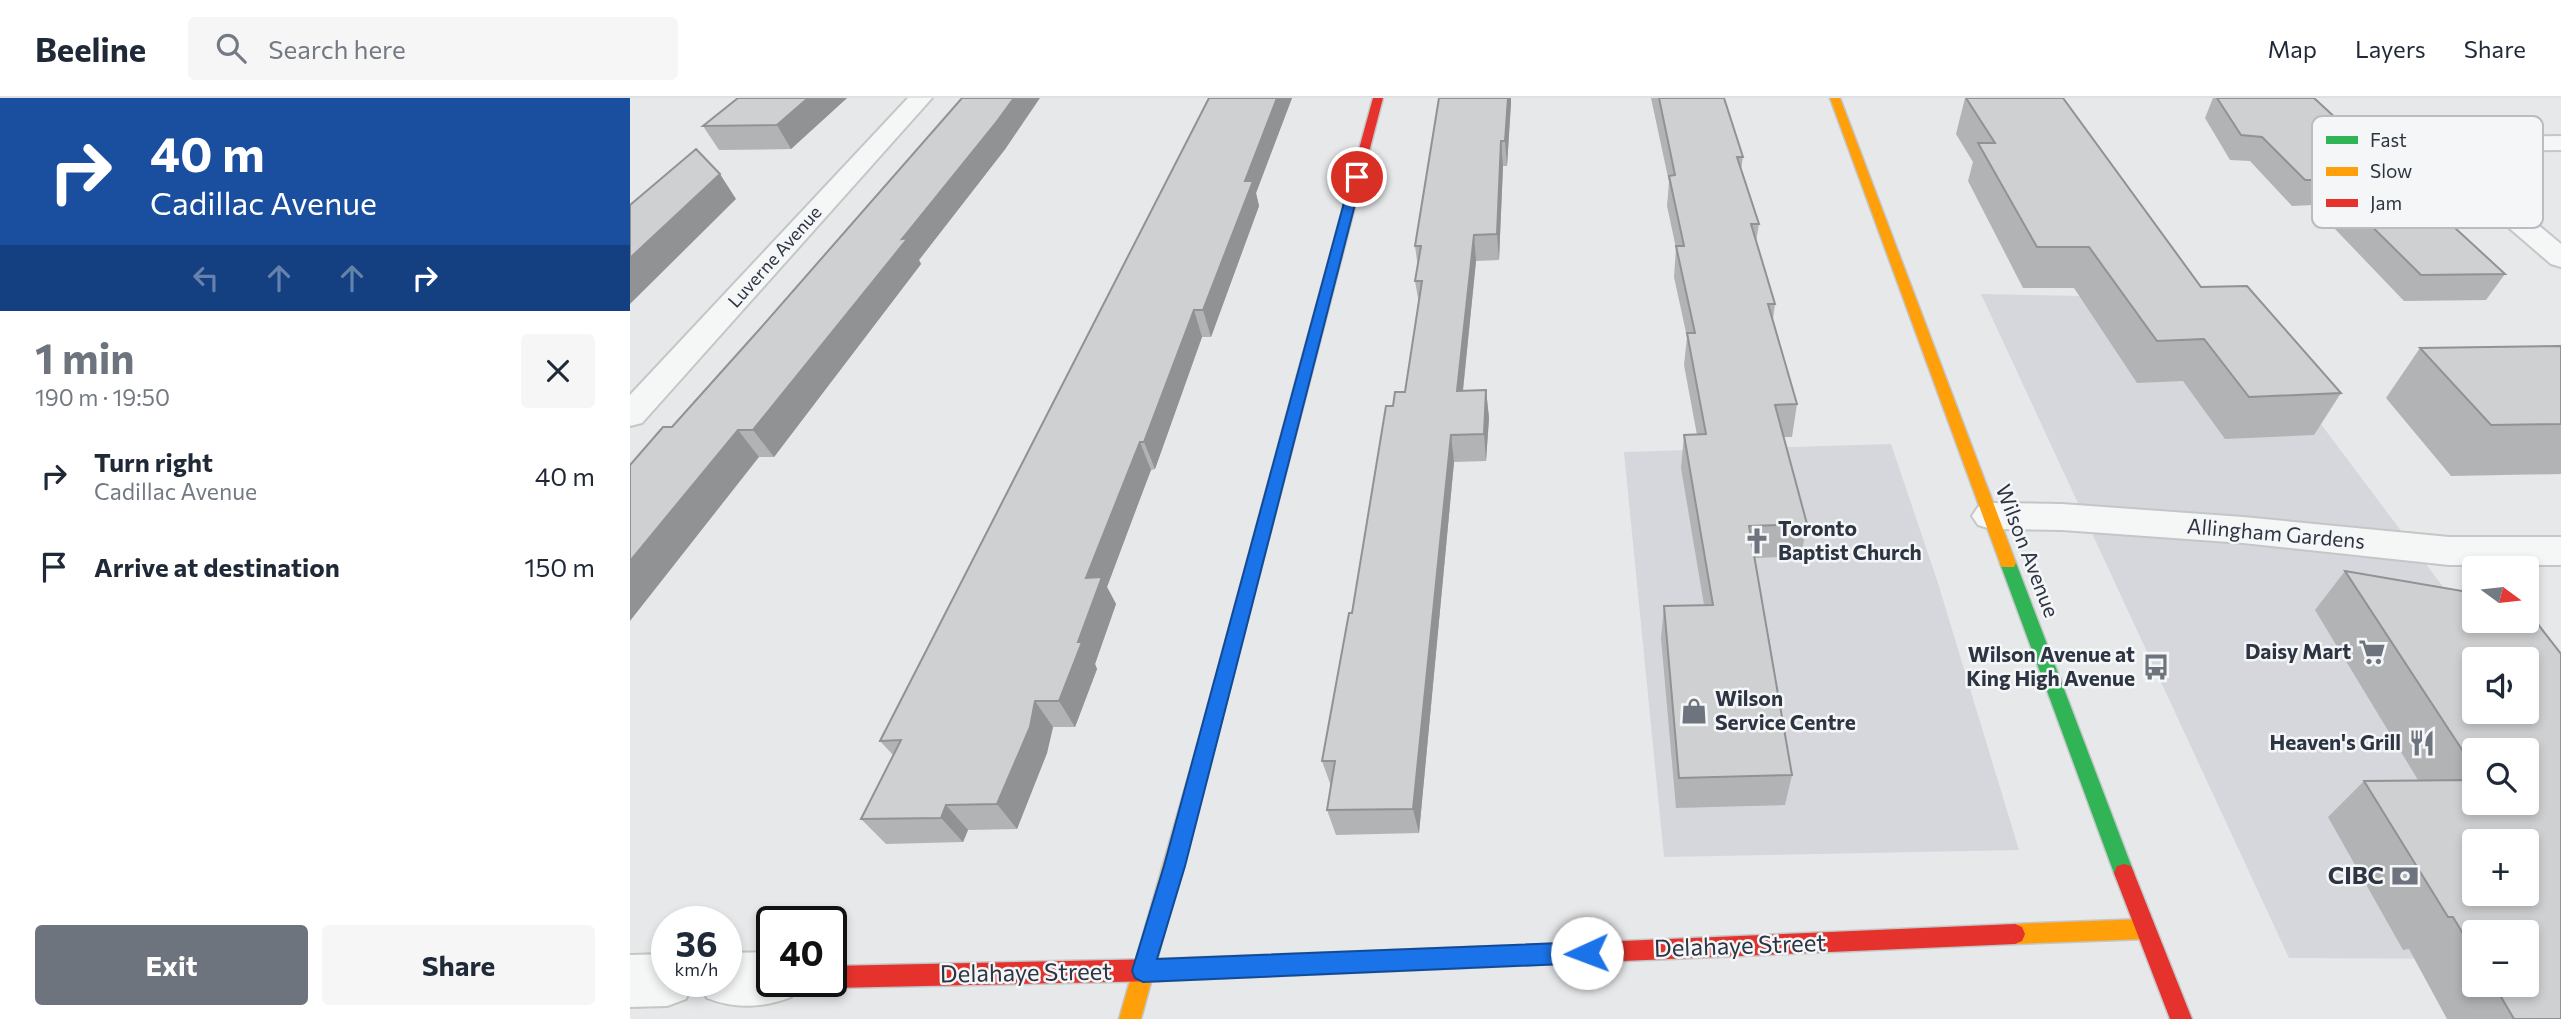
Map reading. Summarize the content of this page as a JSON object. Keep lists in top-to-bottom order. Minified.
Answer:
{"streets":{"street":["Luverne Avenue","Allingham Gardens","Wilson Avenue","Delahaye Street"]},"crossings":[["Allingham Gardens","Wilson Avenue"],["Wilson Avenue","Delahaye Street"]],"places":{"church":["Toronto Baptist Church"],"supermarket":["Daisy Mart"],"bus stop":["Wilson Avenue at King High Avenue"],"shop":["Wilson Service Centre"],"restaurant":["Heaven's Grill"],"bank":["CIBC"]},"legend":["Fast","Slow","Jam"],"north":"right","page":{"header":"Beeline","search":"Search here","nav":["Map","Layers","Share"],"turn":["40 m","Cadillac Avenue"],"heading":["1 min","190 m · 19:50"],"list":[{"name":"Turn right","note":"Cadillac Avenue","value":"40 m"},{"name":"Arrive at destination","value":"150 m"}],"map_buttons":["+","−"],"speed":"36 km/h","limit":"40","buttons":["Exit","Share"]}}
